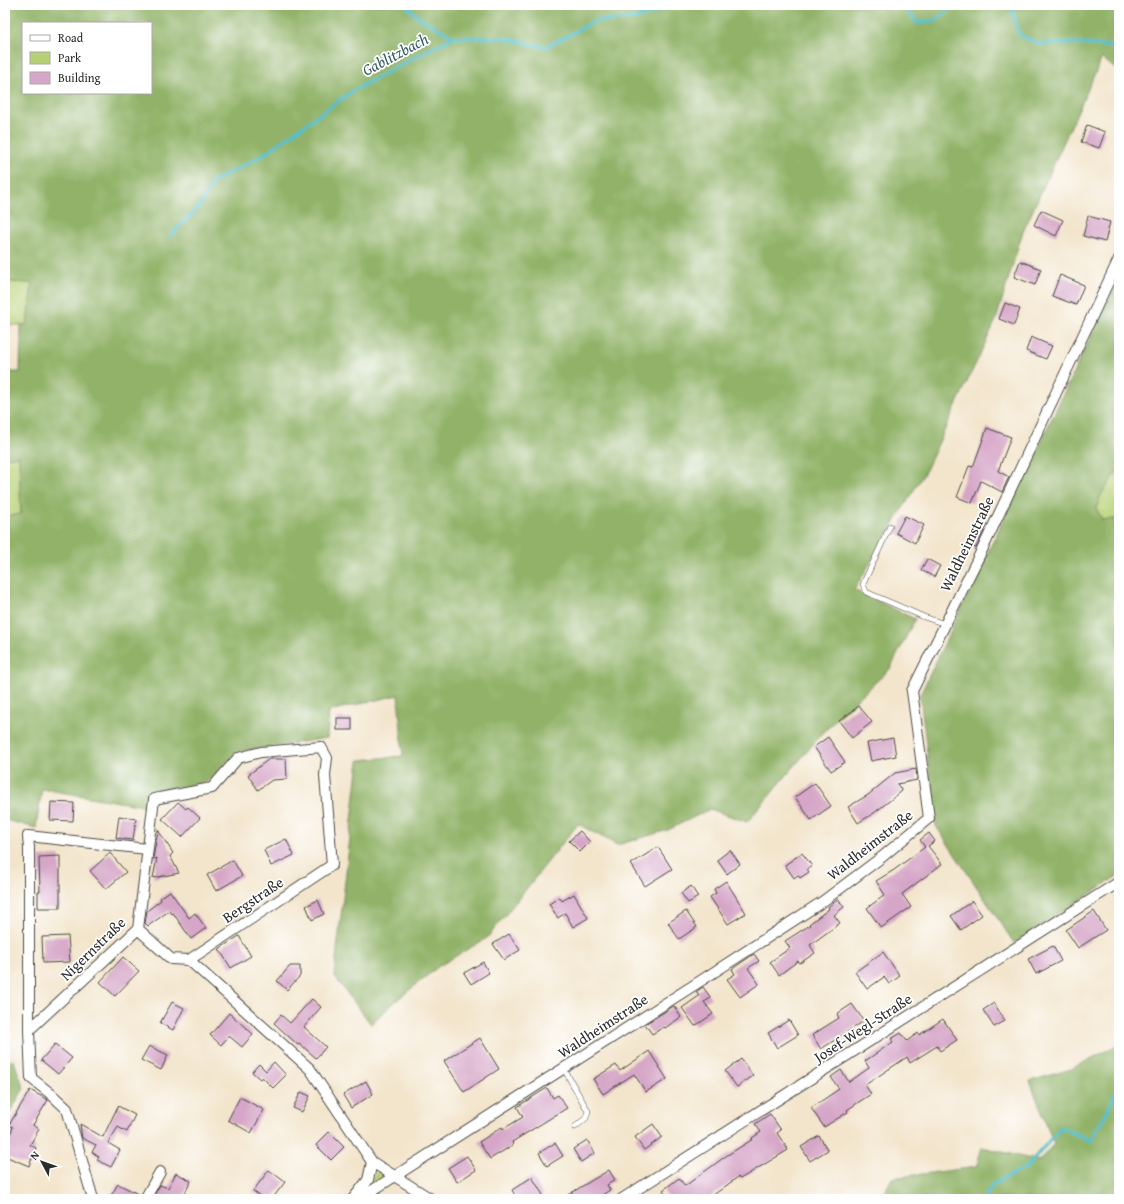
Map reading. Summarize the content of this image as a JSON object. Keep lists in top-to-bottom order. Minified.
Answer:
{"streets":{"street":["Waldheimstraße","Bergstraße","Nigernstraße","Josef-Wegl-Straße"]},"crossings":[["Bergstraße","Nigernstraße"]],"water":["Gablitzbach"],"legend":["Road","Park","Building"],"north":"top left"}
